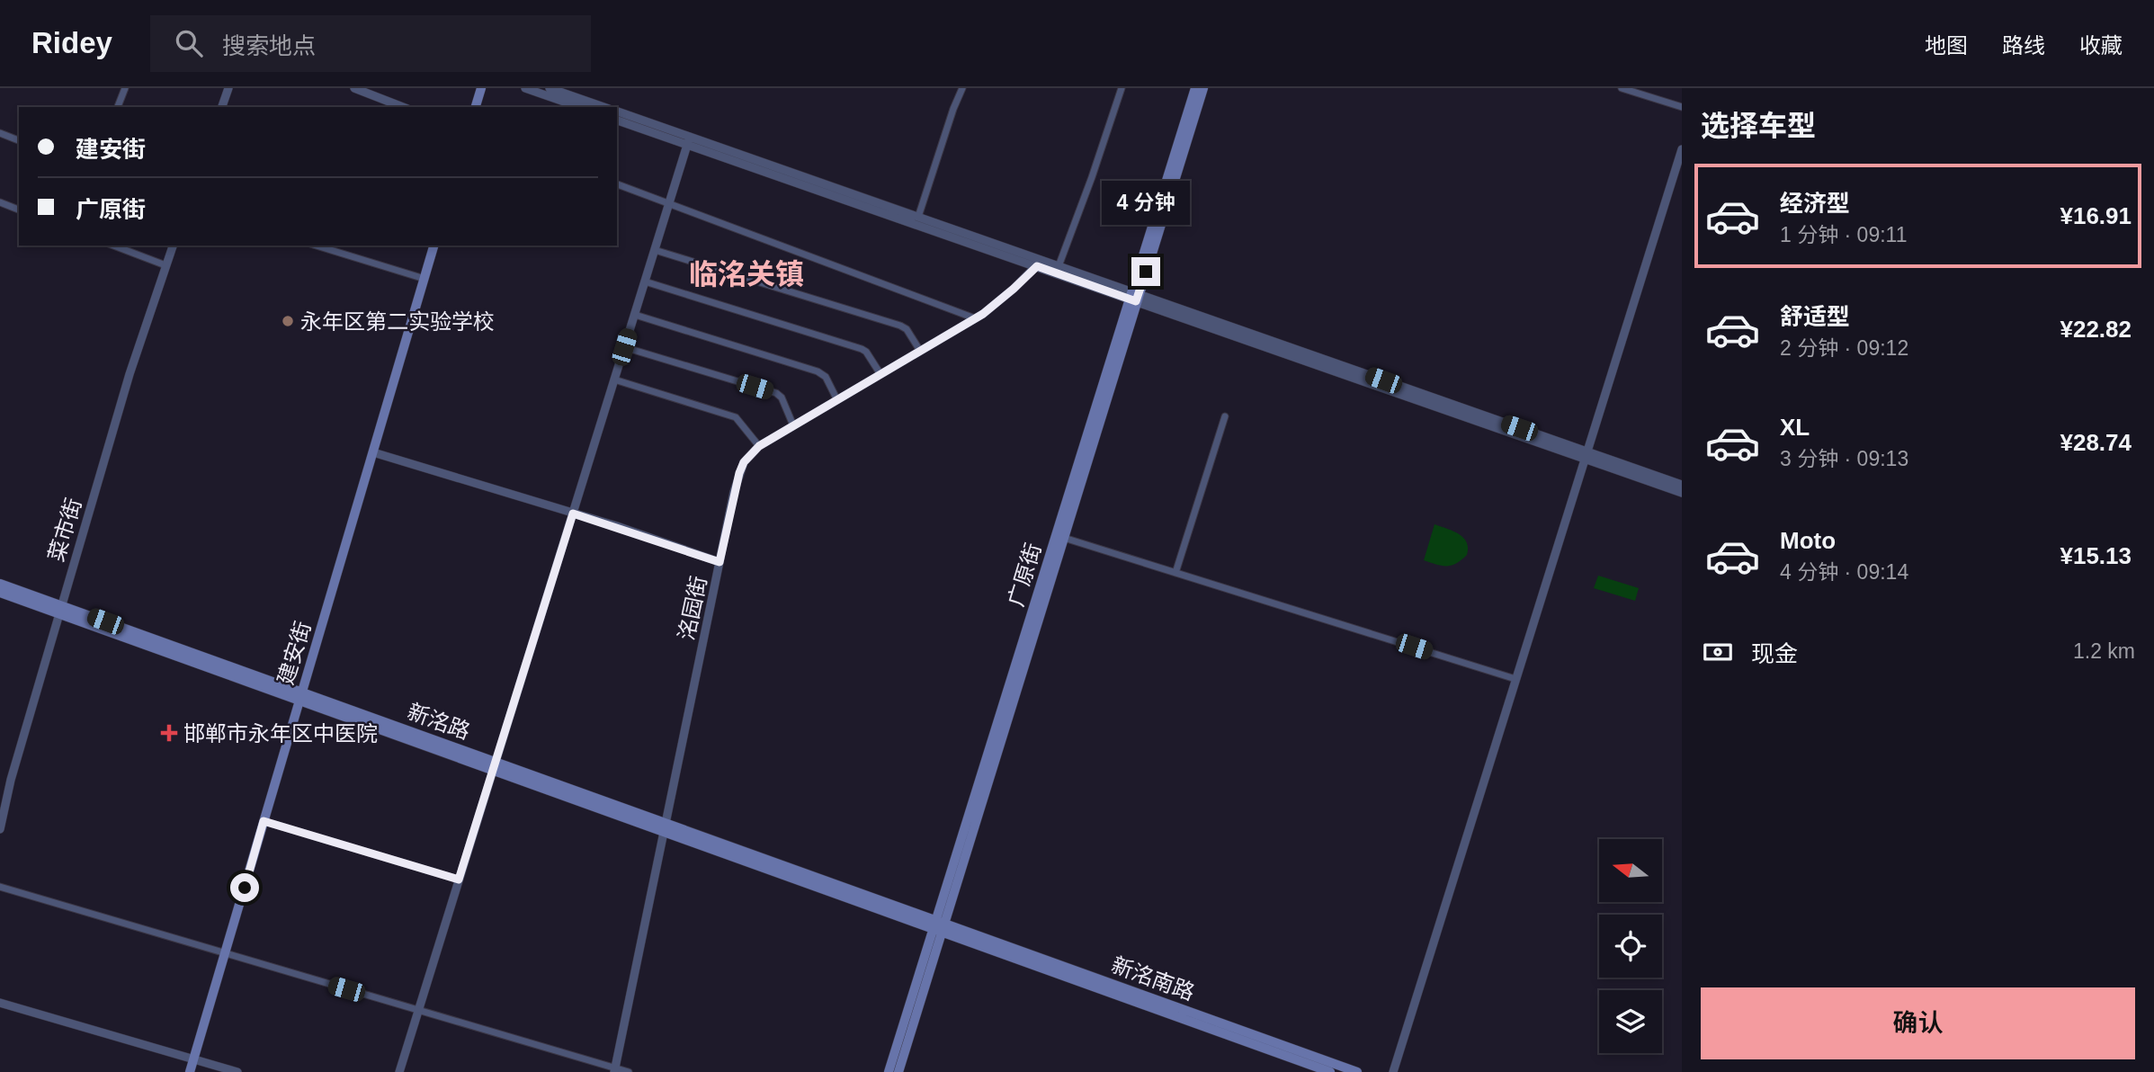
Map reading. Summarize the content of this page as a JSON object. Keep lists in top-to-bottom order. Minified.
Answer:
{"streets":{"main road":["广原街","建安街","新洺路","新洺南路"],"street":["菜市街","洺园街"]},"crossings":[["菜市街","新洺路"],["广原街","新洺路"],["广原街","新洺南路"],["洺园街","新洺路"],["建安街","新洺路"],["新洺路","新洺南路"]],"districts":["临洺关镇"],"places":{"other":["永年区第二实验学校"],"health":["邯郸市永年区中医院"]},"north":"left","page":{"header":"Ridey","search":"搜索地点","nav":["地图","路线","收藏"],"heading":"选择车型","banner":["建安街","广原街"],"list":[{"name":"经济型","note":"1 分钟 · 09:11","value":"¥16.91"},{"name":"舒适型","note":"2 分钟 · 09:12","value":"¥22.82"},{"name":"XL","note":"3 分钟 · 09:13","value":"¥28.74"},{"name":"Moto","note":"4 分钟 · 09:14","value":"¥15.13"}],"bubble":"4 分钟","pay":["现金","1.2 km"],"buttons":"确认"}}
